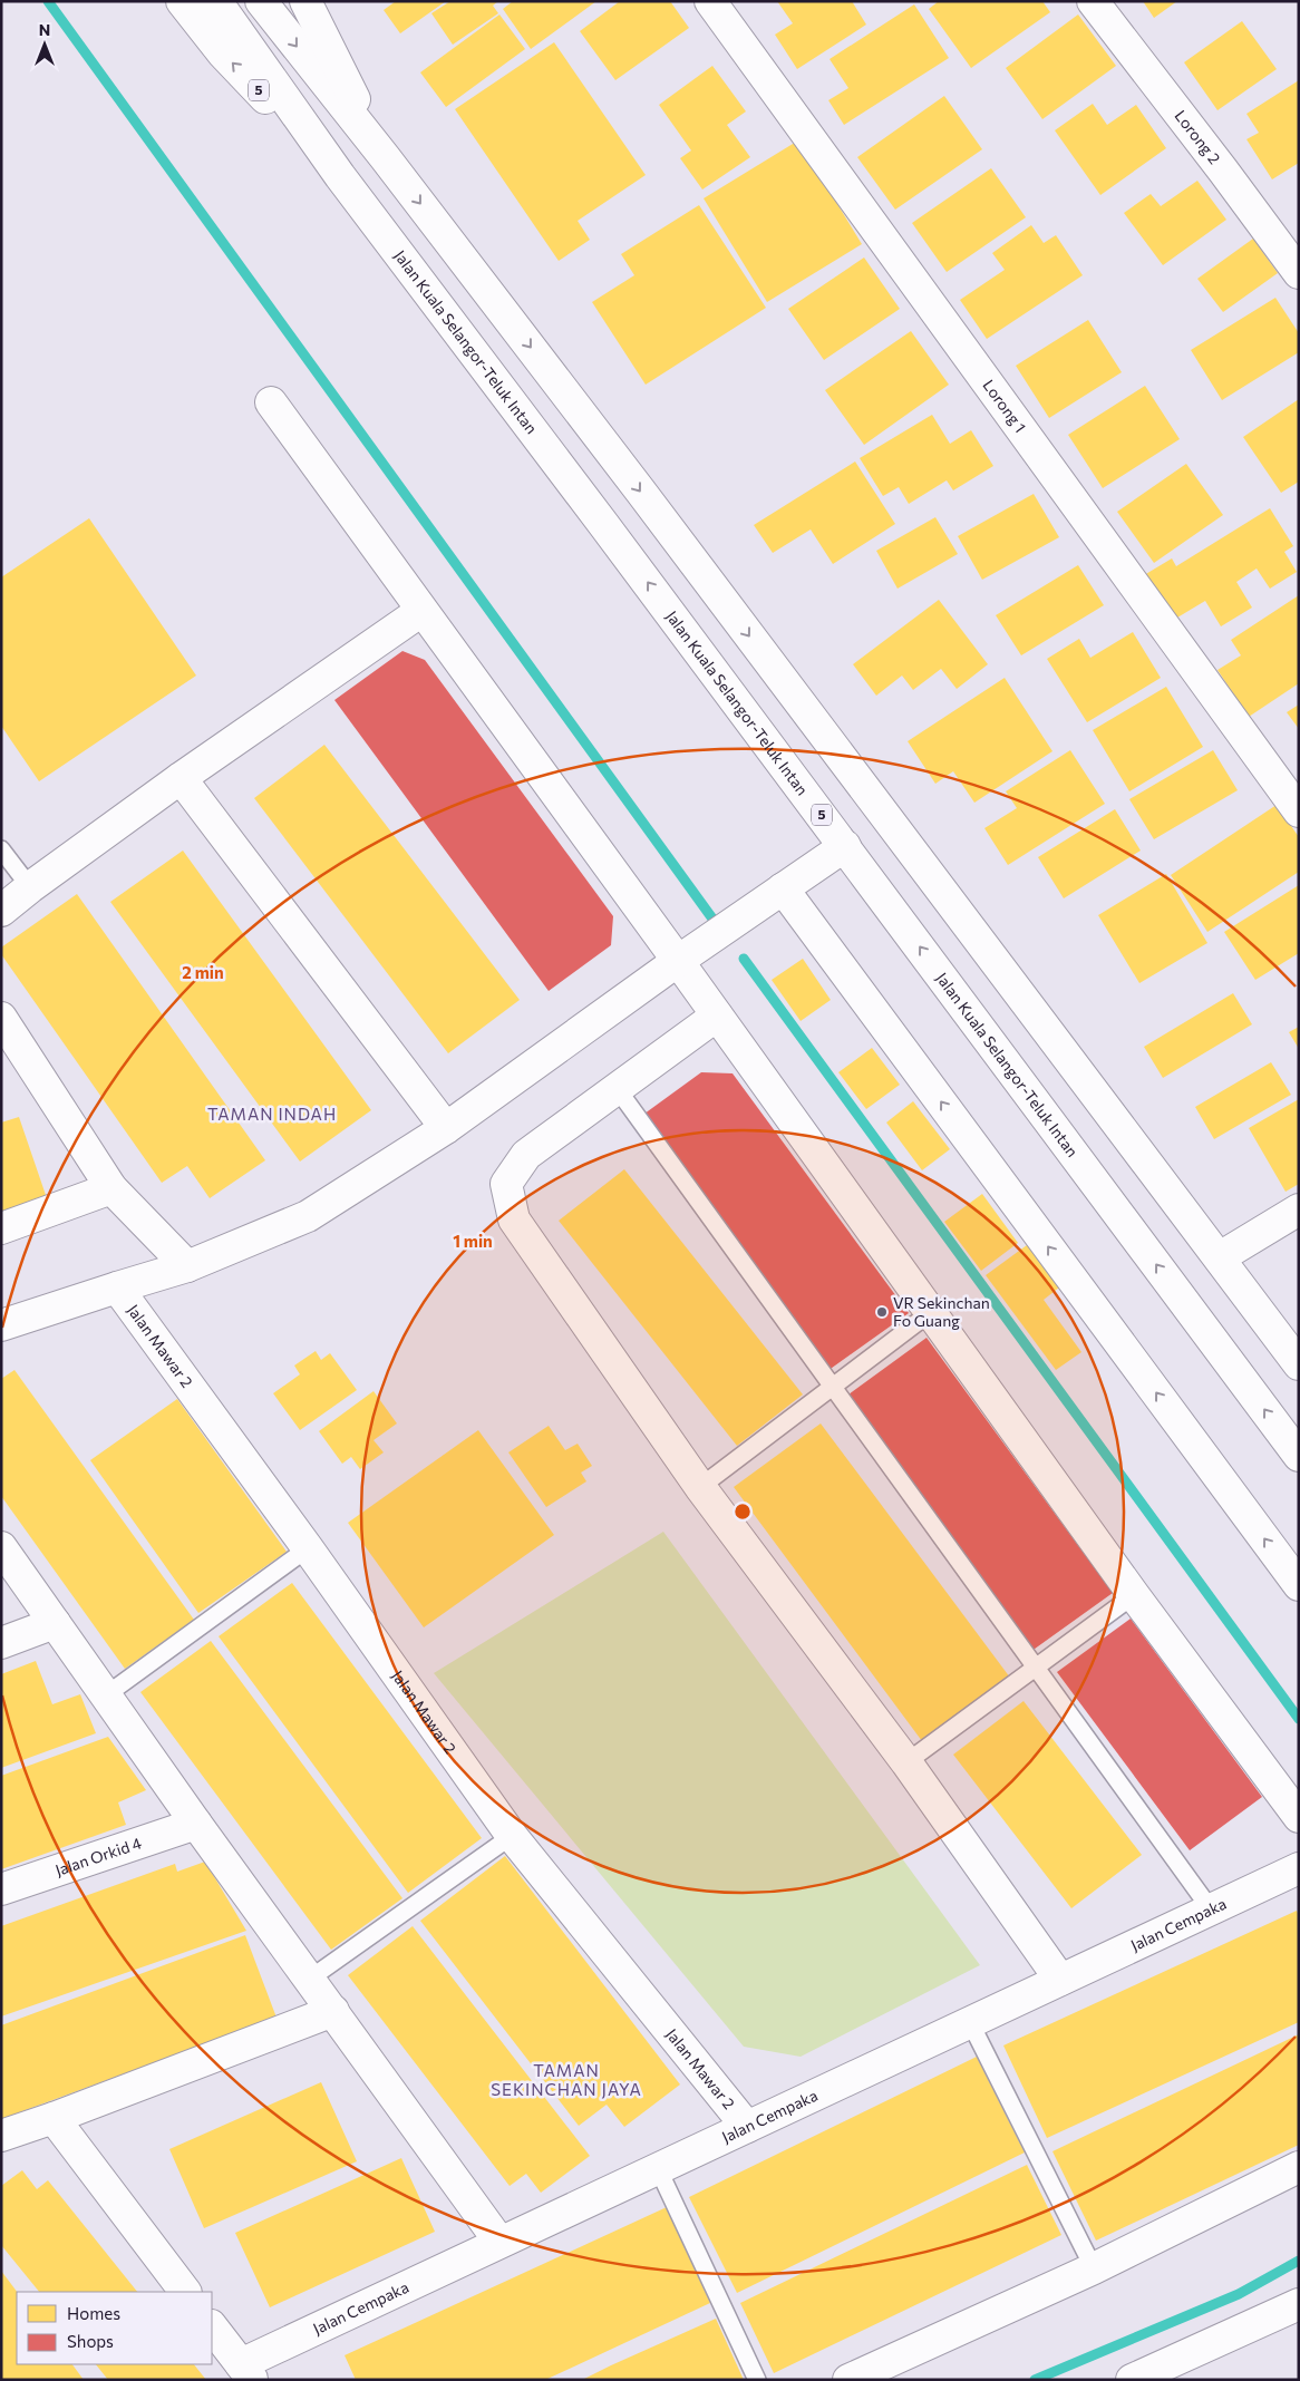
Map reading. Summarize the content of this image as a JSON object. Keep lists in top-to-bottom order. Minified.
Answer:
{"streets":{"main road":["5","Lorong 2","Jalan Kuala Selangor-Teluk Intan","Lorong 1","Jalan Mawar 2","Jalan Orkid 4","Jalan Cempaka"]},"crossings":[["5","Jalan Kuala Selangor-Teluk Intan"],["Jalan Mawar 2","Jalan Cempaka"]],"districts":["TAMAN INDAH","TAMAN SEKINCHAN JAYA"],"places":["VR Sekinchan Fo Guang"],"legend":["Homes","Shops"],"north":"top","rings":["2 min","1 min"]}
